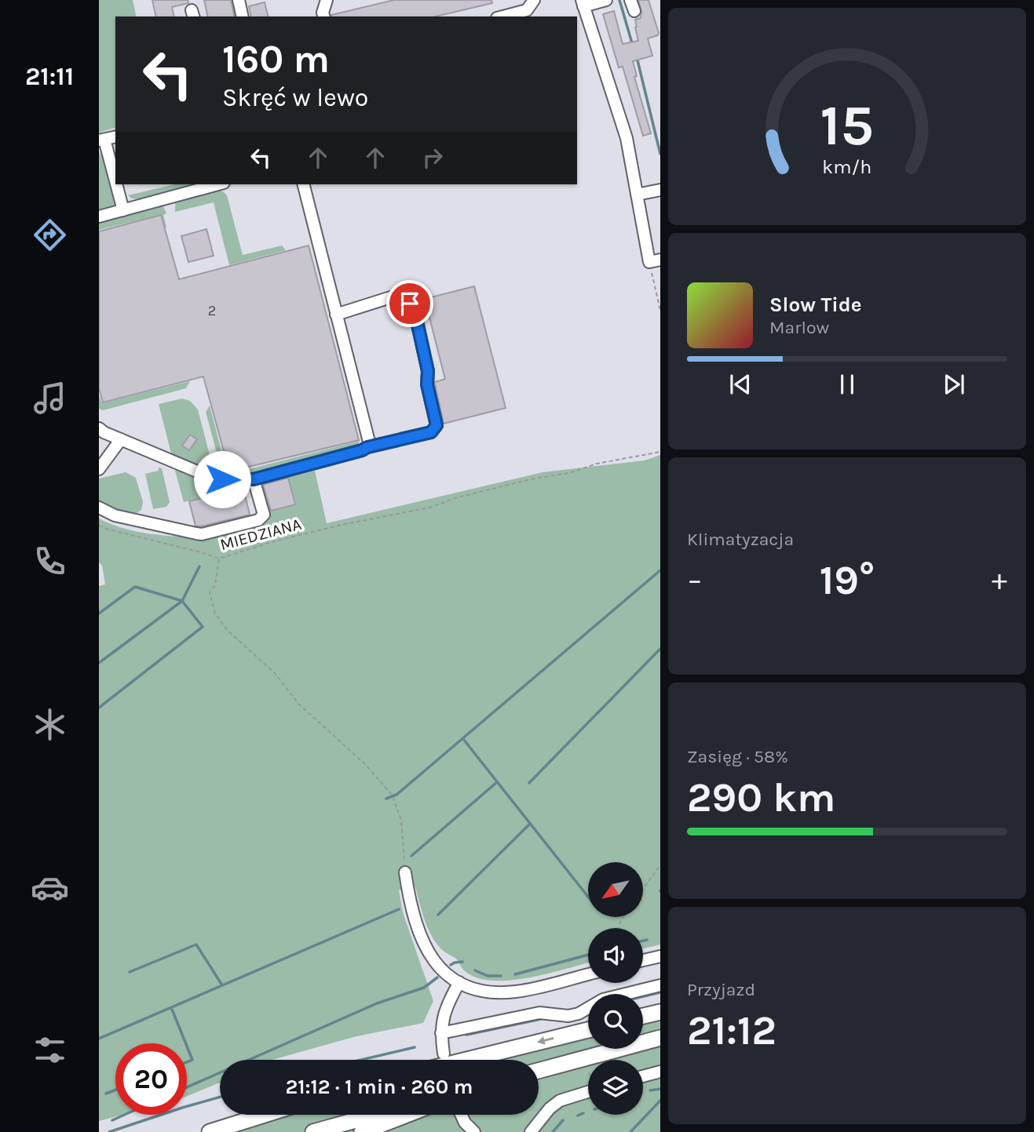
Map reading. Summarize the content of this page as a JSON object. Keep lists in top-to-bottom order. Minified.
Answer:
{"streets":{"path":["MIEDZIANA"]},"house_numbers":["2"],"north":"bottom left","page":{"tabs":"21:11","turn":["160 m","Skręć w lewo"],"song":["Slow Tide","Marlow"],"tile":["Klimatyzacja",["Zasięg · 58%","290 km"],["Przyjazd","21:12"]],"heat":["−","19°","+"],"limit":"20","trip":"21:12 · 1 min · 260 m","gauge":["15","km/h"]}}
